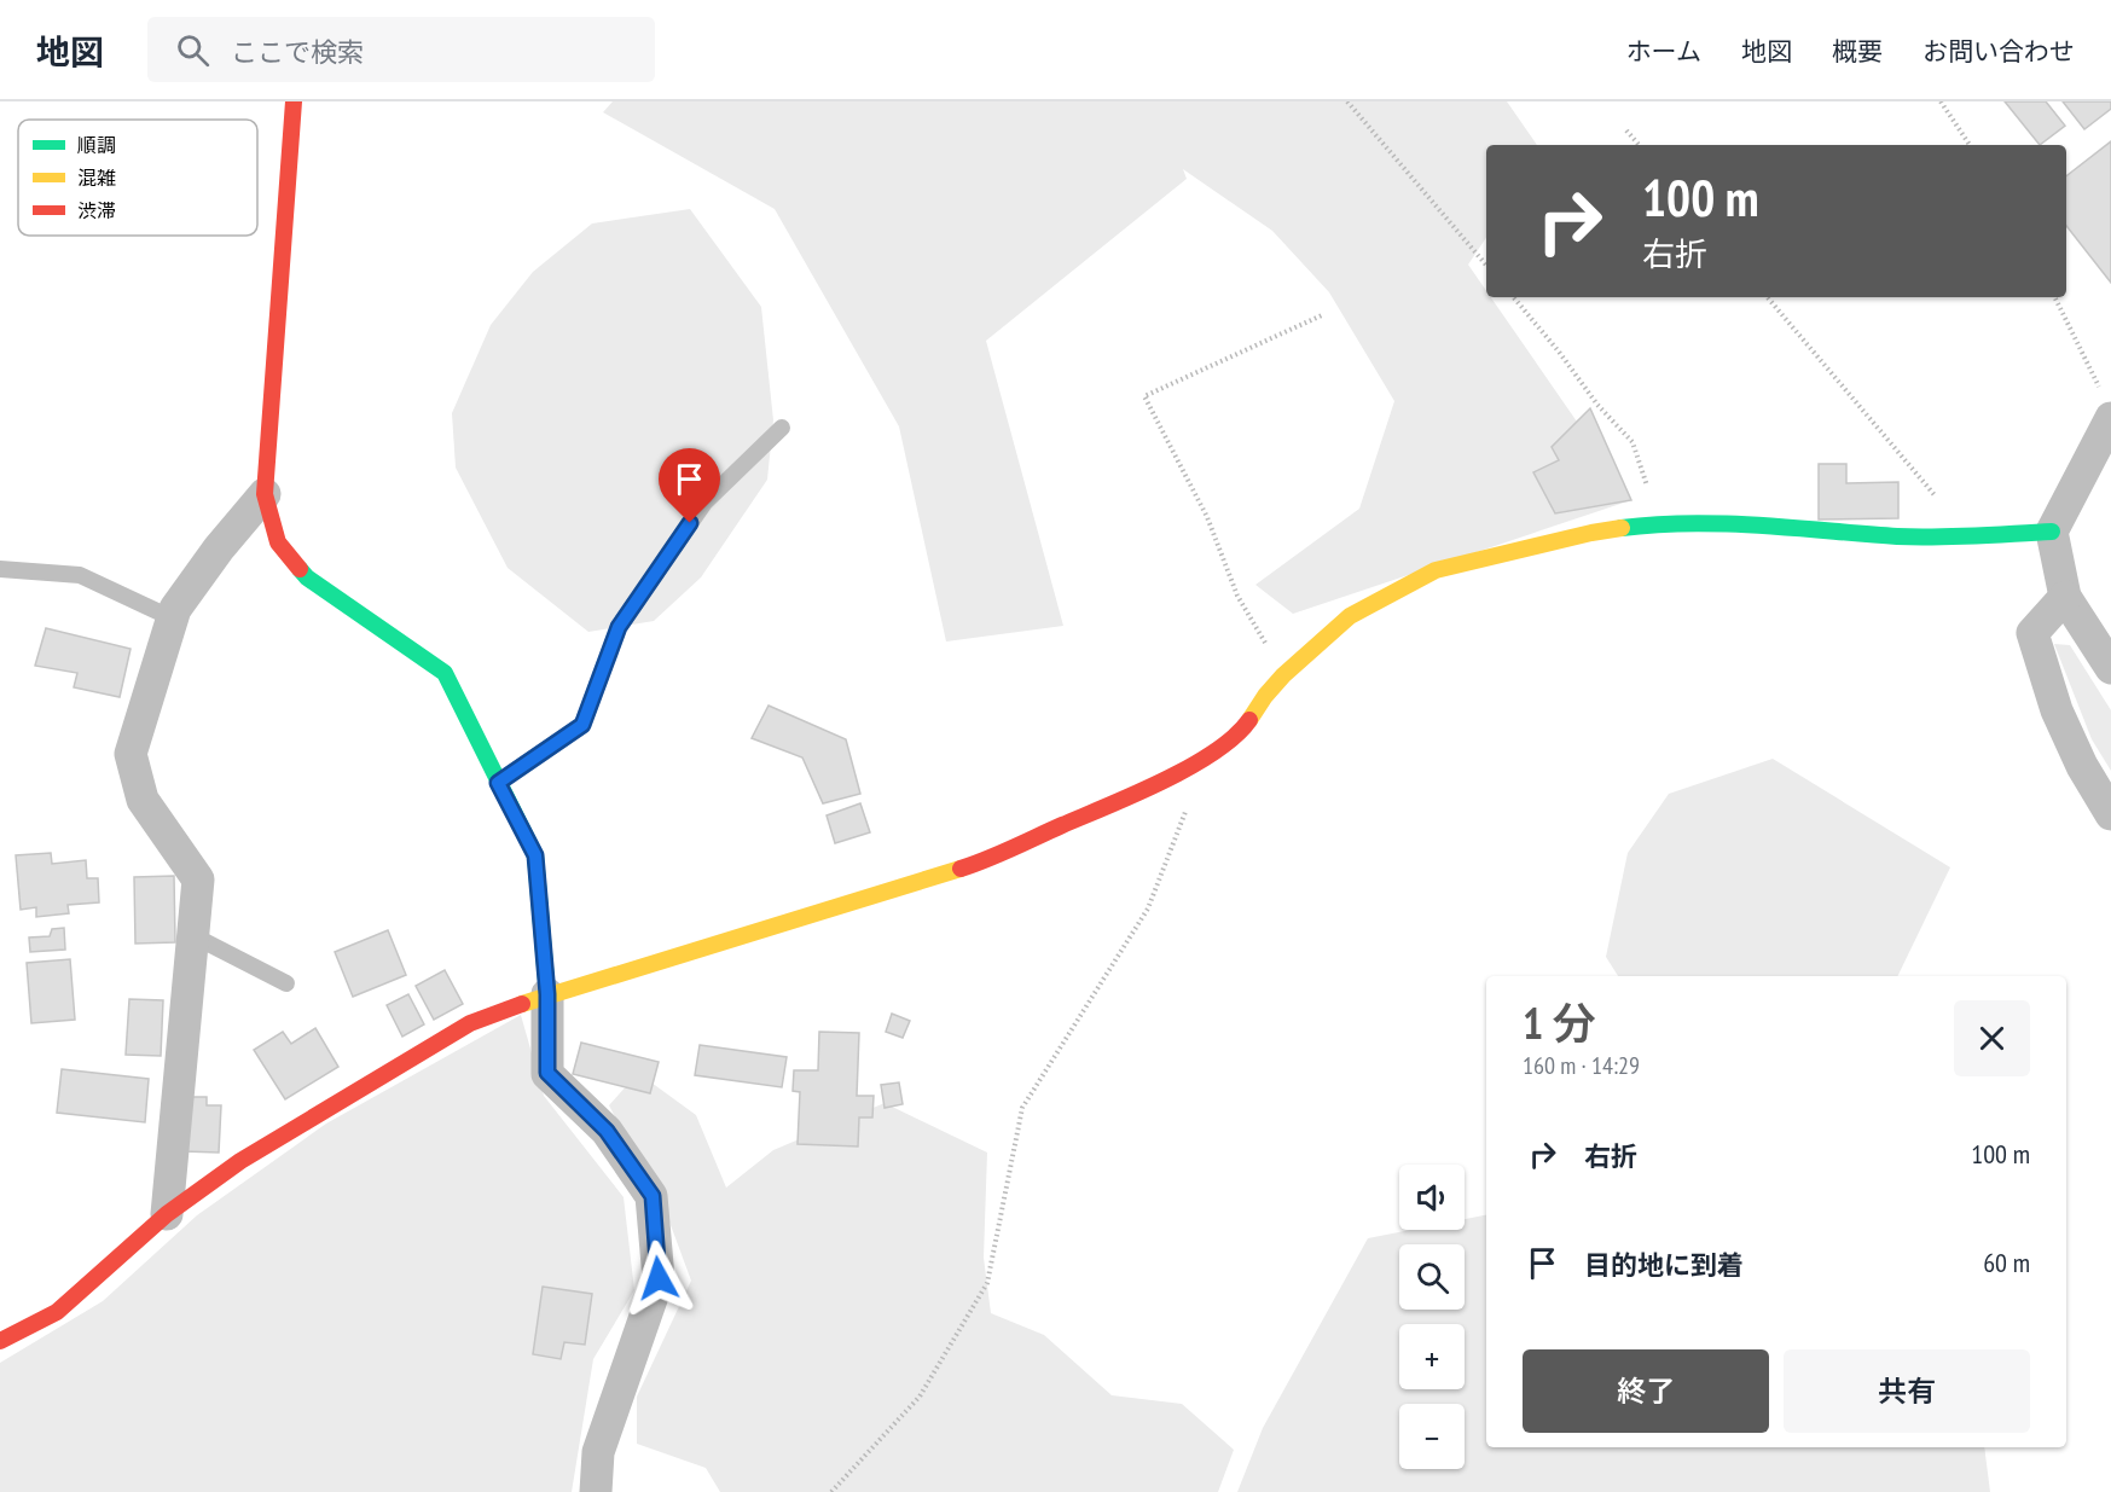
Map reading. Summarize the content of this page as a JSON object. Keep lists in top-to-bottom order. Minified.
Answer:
{"legend":["順調","混雑","渋滞"],"page":{"header":"地図","search":"ここで検索","nav":["ホーム","地図","概要","お問い合わせ"],"turn":["100 m","右折"],"heading":["1 分","160 m · 14:29"],"list":[{"name":"右折","value":"100 m"},{"name":"目的地に到着","value":"60 m"}],"map_buttons":["+","−"],"buttons":["終了","共有"]}}
